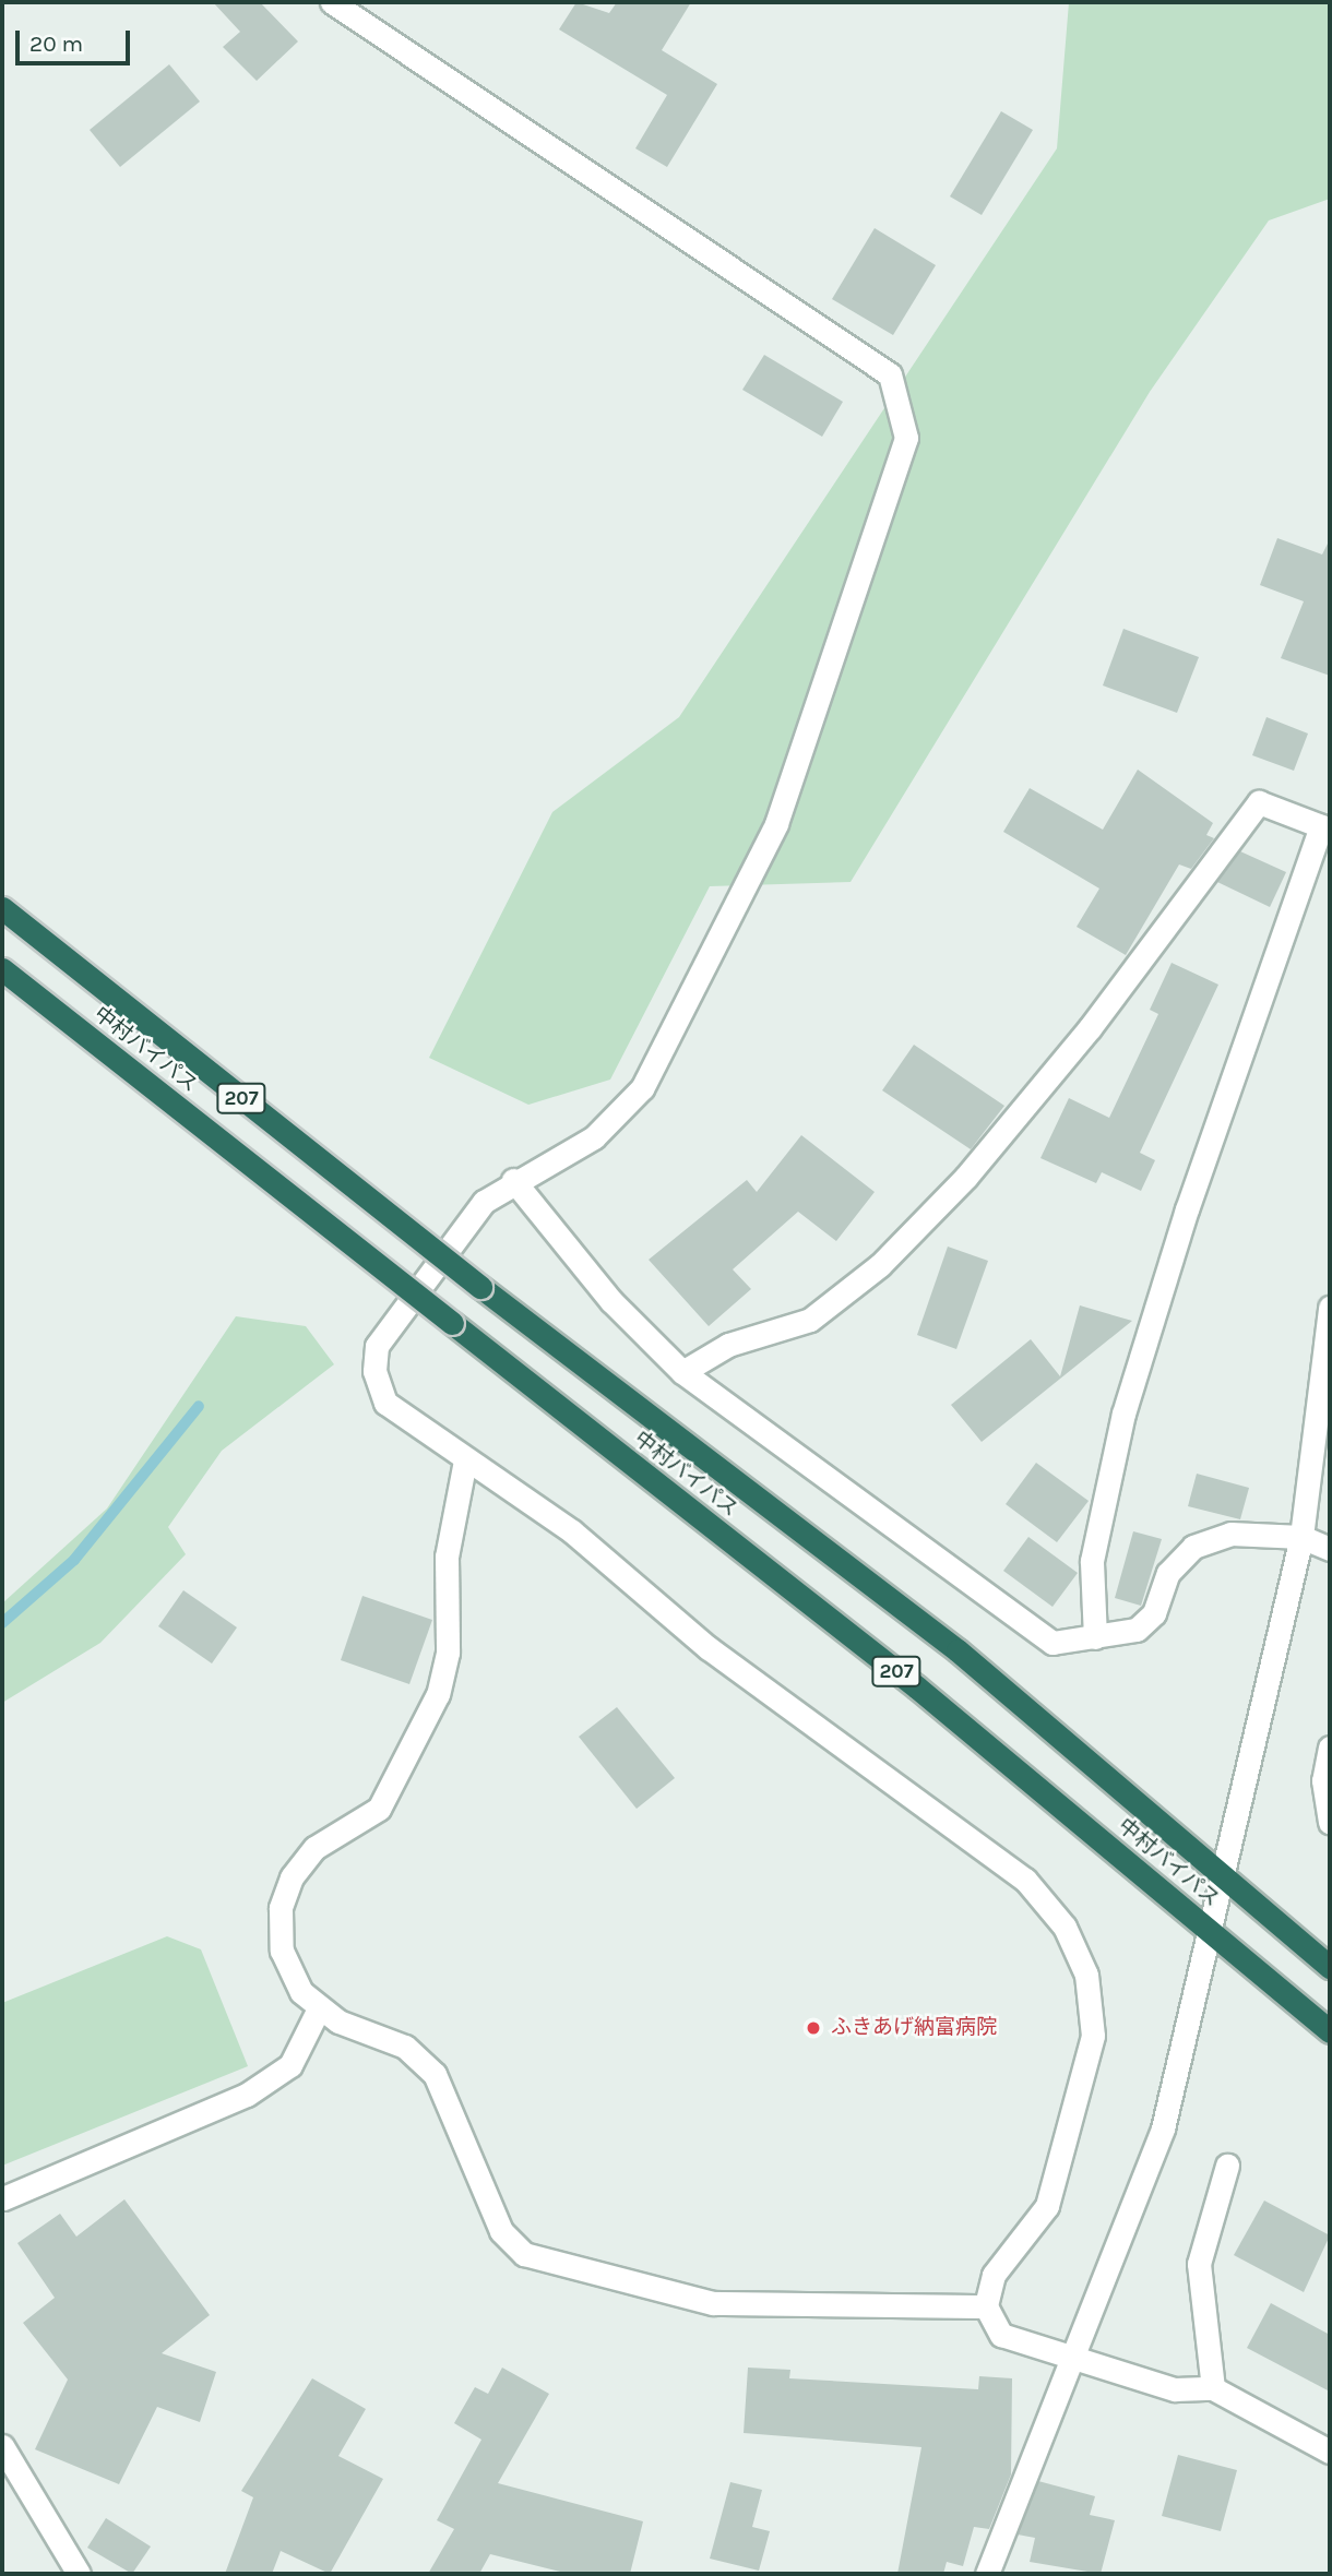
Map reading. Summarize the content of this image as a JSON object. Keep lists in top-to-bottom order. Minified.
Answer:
{"streets":{"highway":["中村バイパス","207"]},"places":["ふきあげ納富病院"],"scale_bar":"20 m"}
